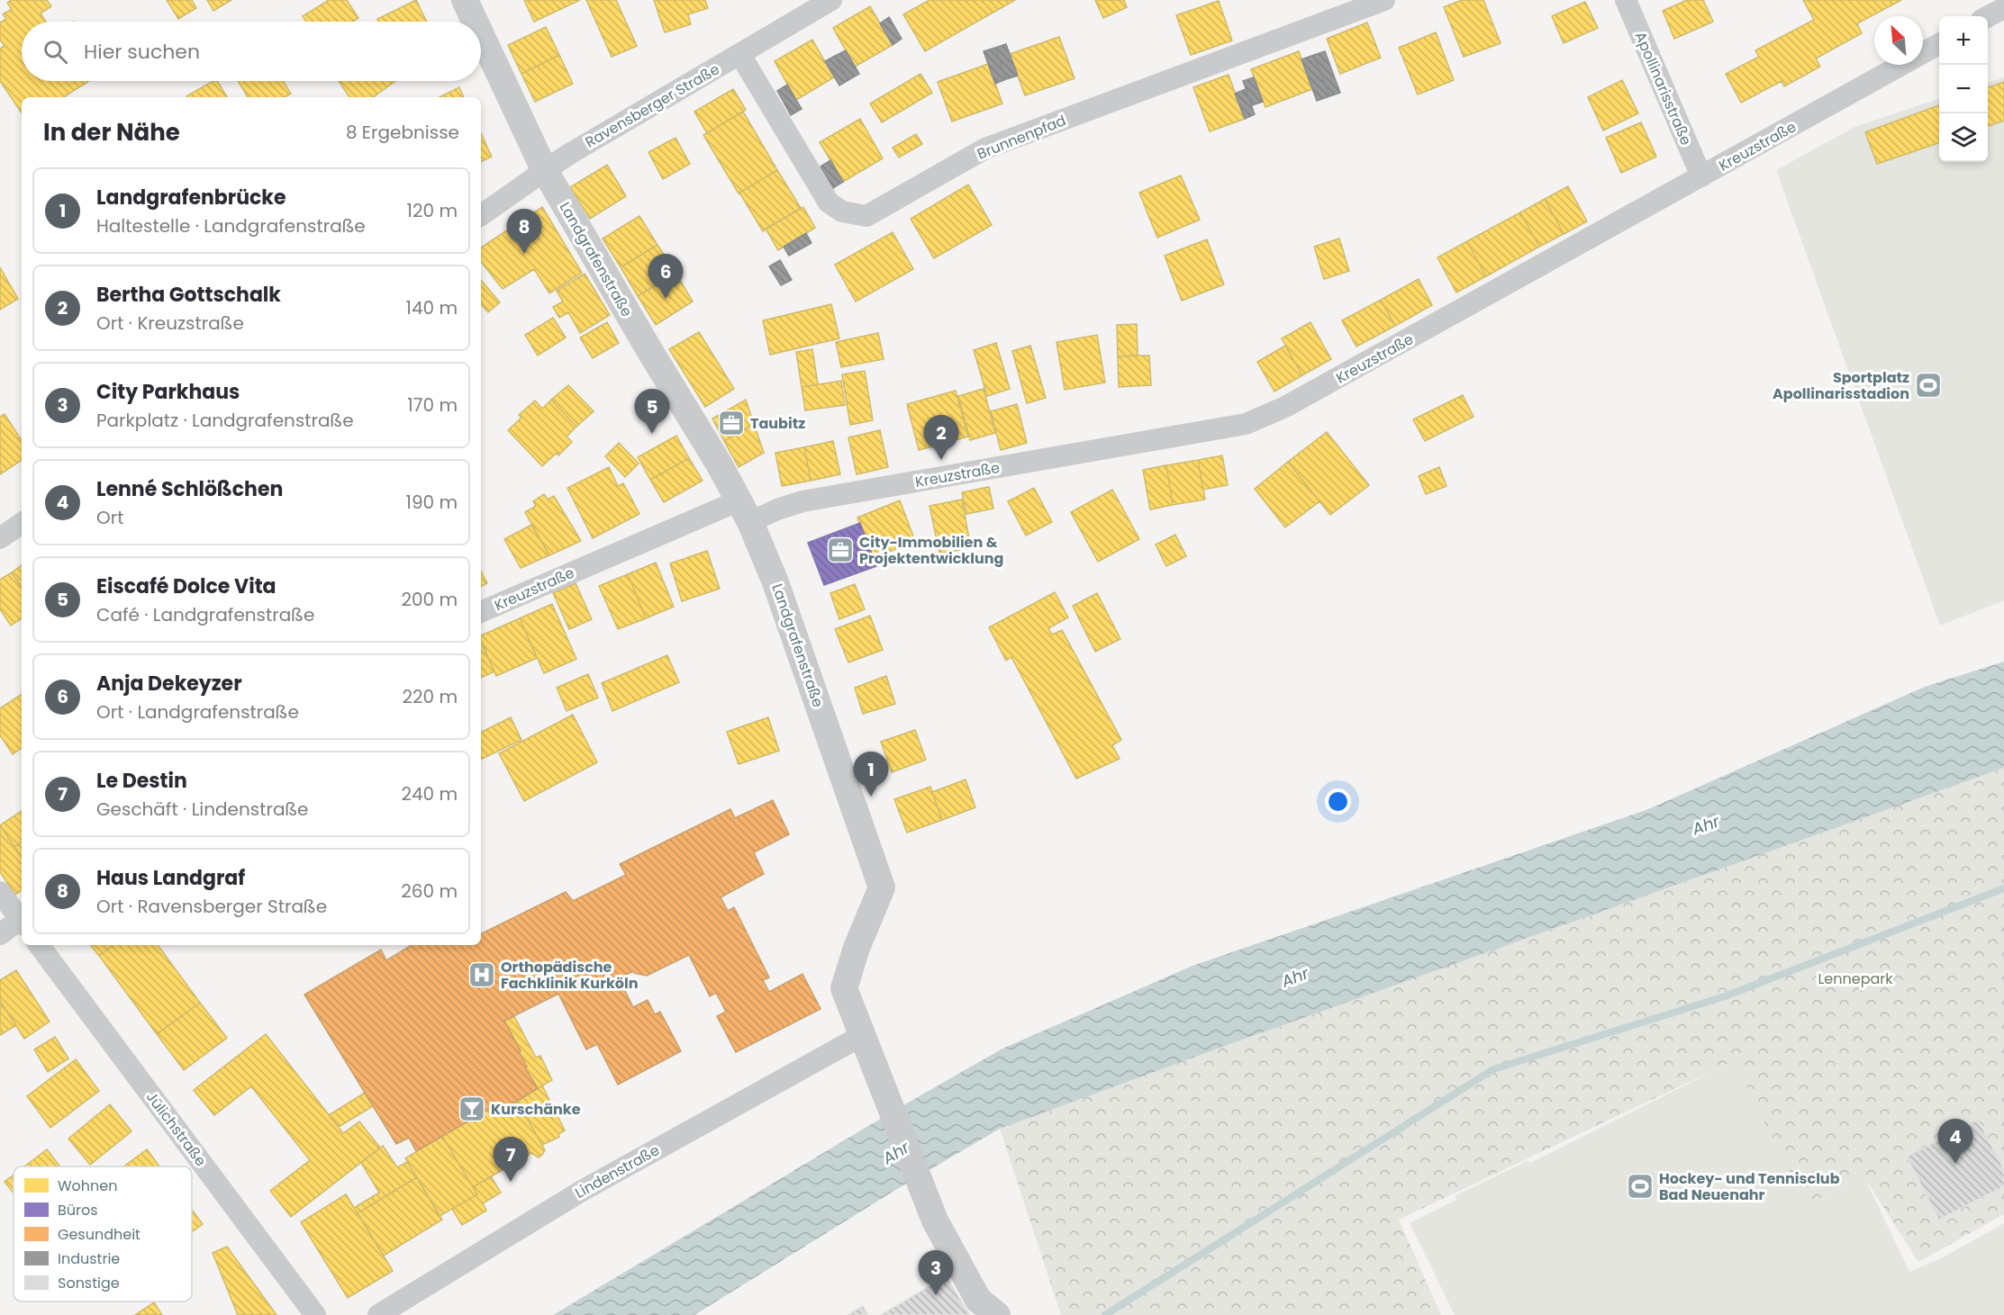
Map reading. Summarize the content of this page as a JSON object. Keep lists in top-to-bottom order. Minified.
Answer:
{"streets":{"street":["Apollinarisstraße","Ravensberger Straße","Brunnenpfad","Kreuzstraße","Landgrafenstraße","Jülichstraße","Lindenstraße"]},"crossings":[["Apollinarisstraße","Kreuzstraße"],["Ravensberger Straße","Brunnenpfad"],["Ravensberger Straße","Landgrafenstraße"],["Kreuzstraße","Landgrafenstraße"],["Landgrafenstraße","Lindenstraße"]],"water":["Ahr"],"parks":["Lennepark"],"places":{"sports":["Sportplatz Apollinarisstadion","Hockey- und Tennisclub Bad Neuenahr"],"office":["Taubitz","City-Immobilien & Projektentwicklung"],"hospital":["Orthopädische Fachklinik Kurköln"],"bar":["Kurschänke"]},"legend":["Wohnen","Büros","Gesundheit","Industrie","Sonstige"],"north":"top left","page":{"map_buttons":["+","−"],"search":"Hier suchen","heading":["In der Nähe","8 Ergebnisse"],"list":[{"mark":"1","name":"Landgrafenbrücke","note":"Haltestelle · Landgrafenstraße","value":"120 m"},{"mark":"2","name":"Bertha Gottschalk","note":"Ort · Kreuzstraße","value":"140 m"},{"mark":"3","name":"City Parkhaus","note":"Parkplatz · Landgrafenstraße","value":"170 m"},{"mark":"4","name":"Lenné Schlößchen","note":"Ort","value":"190 m"},{"mark":"5","name":"Eiscafé Dolce Vita","note":"Café · Landgrafenstraße","value":"200 m"},{"mark":"6","name":"Anja Dekeyzer","note":"Ort · Landgrafenstraße","value":"220 m"},{"mark":"7","name":"Le Destin","note":"Geschäft · Lindenstraße","value":"240 m"},{"mark":"8","name":"Haus Landgraf","note":"Ort · Ravensberger Straße","value":"260 m"}],"pins":["8","6","5","2","1","4","7","3"]}}
